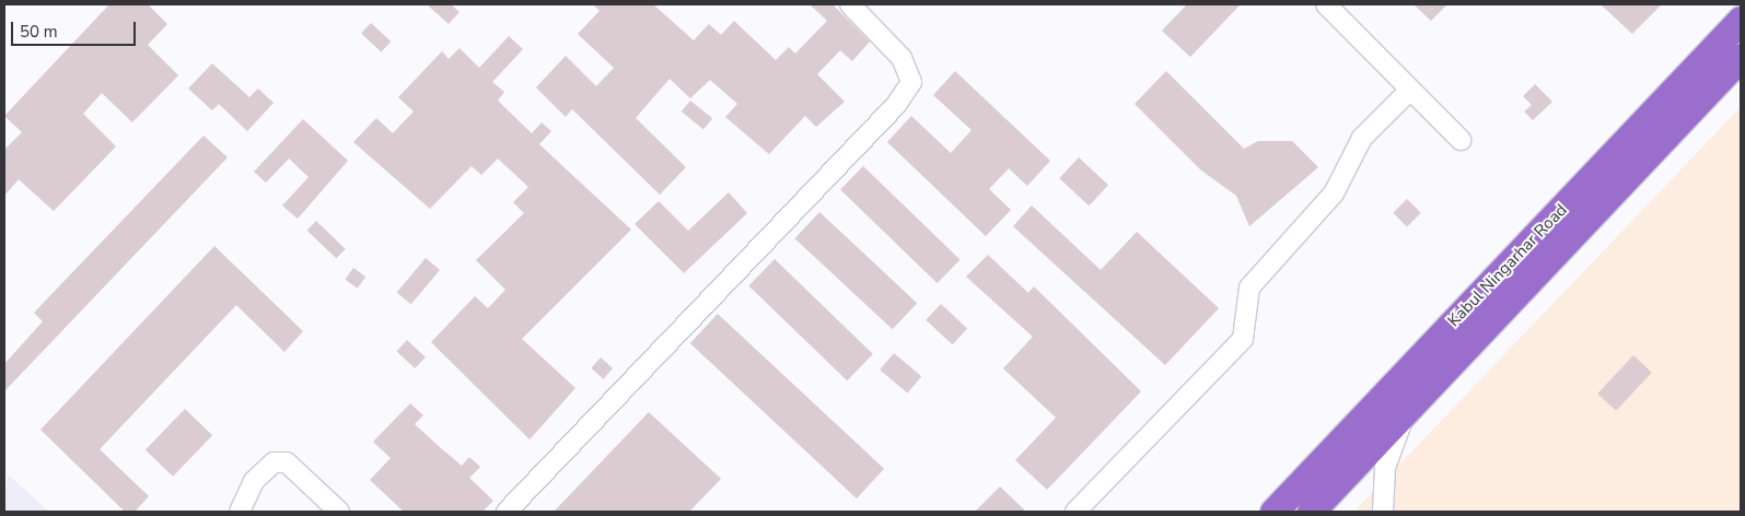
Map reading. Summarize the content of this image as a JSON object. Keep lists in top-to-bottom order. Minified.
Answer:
{"streets":{"highway":["Kabul Ningarhar Road"]},"scale_bar":"50 m"}
